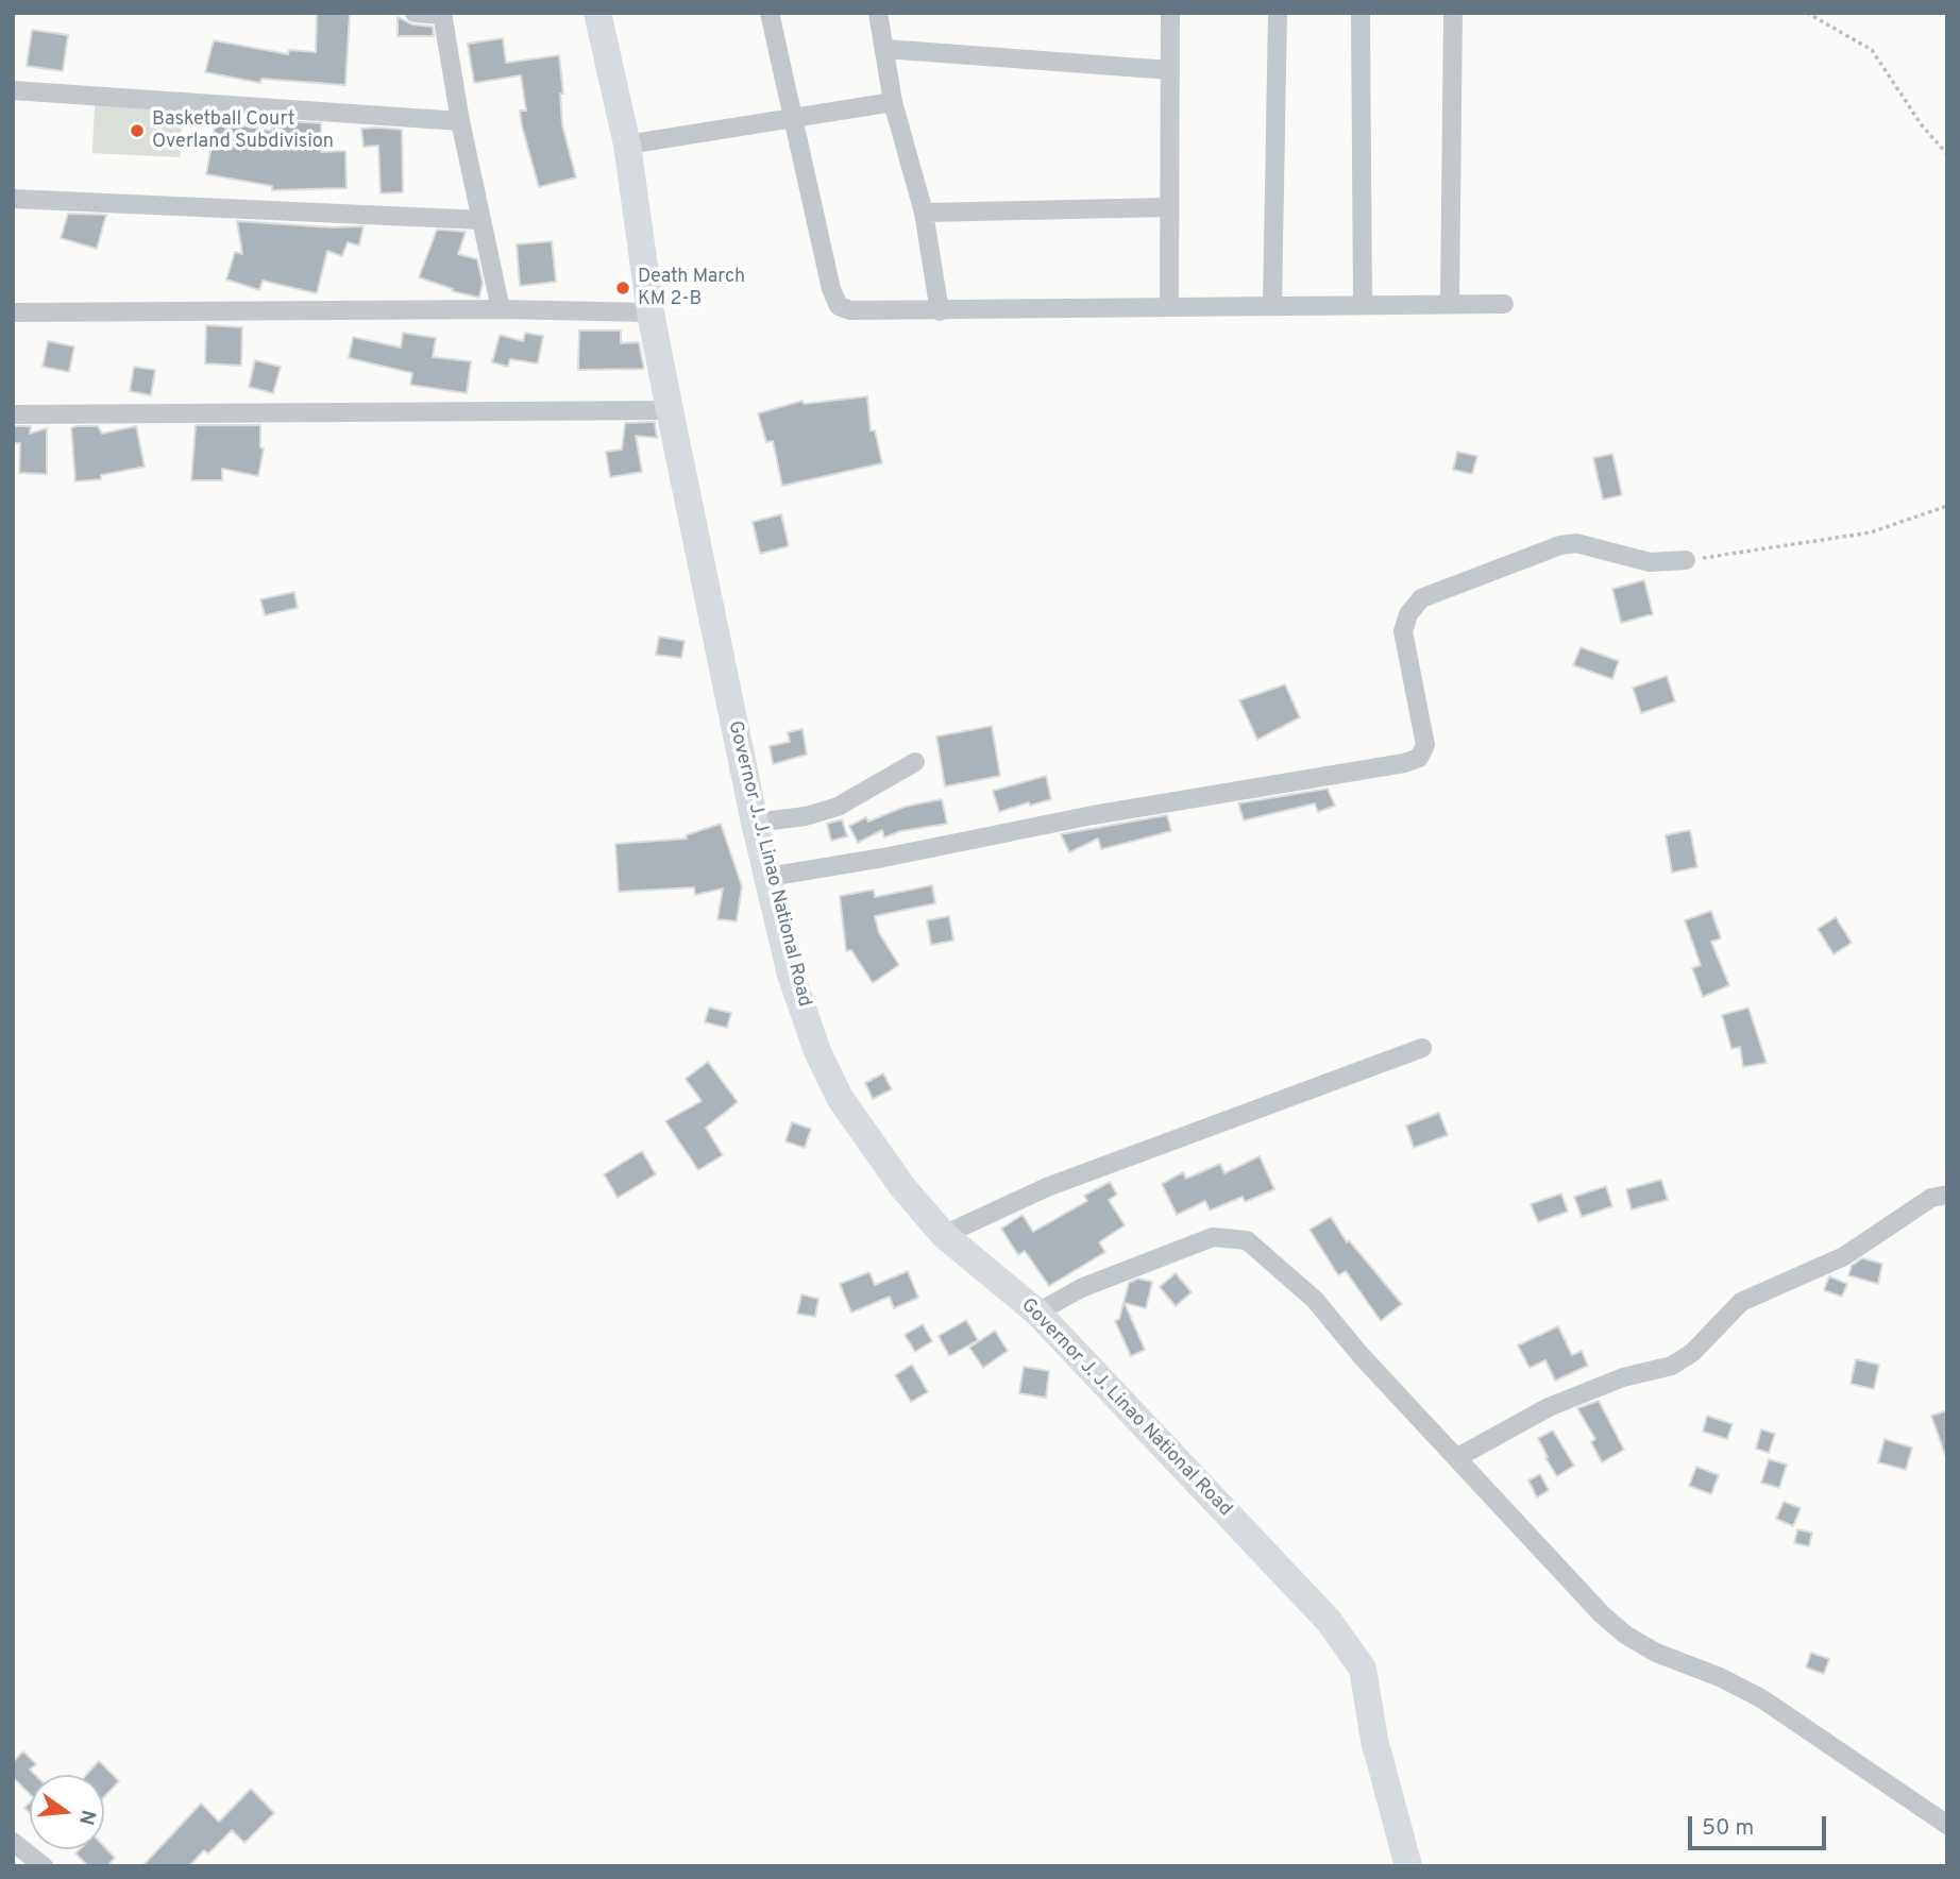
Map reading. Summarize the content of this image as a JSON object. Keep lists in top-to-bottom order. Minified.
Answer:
{"streets":{"main road":["Governor J. J. Linao National Road"]},"places":["Basketball Court Overland Subdivision","Death March KM 2-B"],"scale_bar":"50 m","north":"right"}
